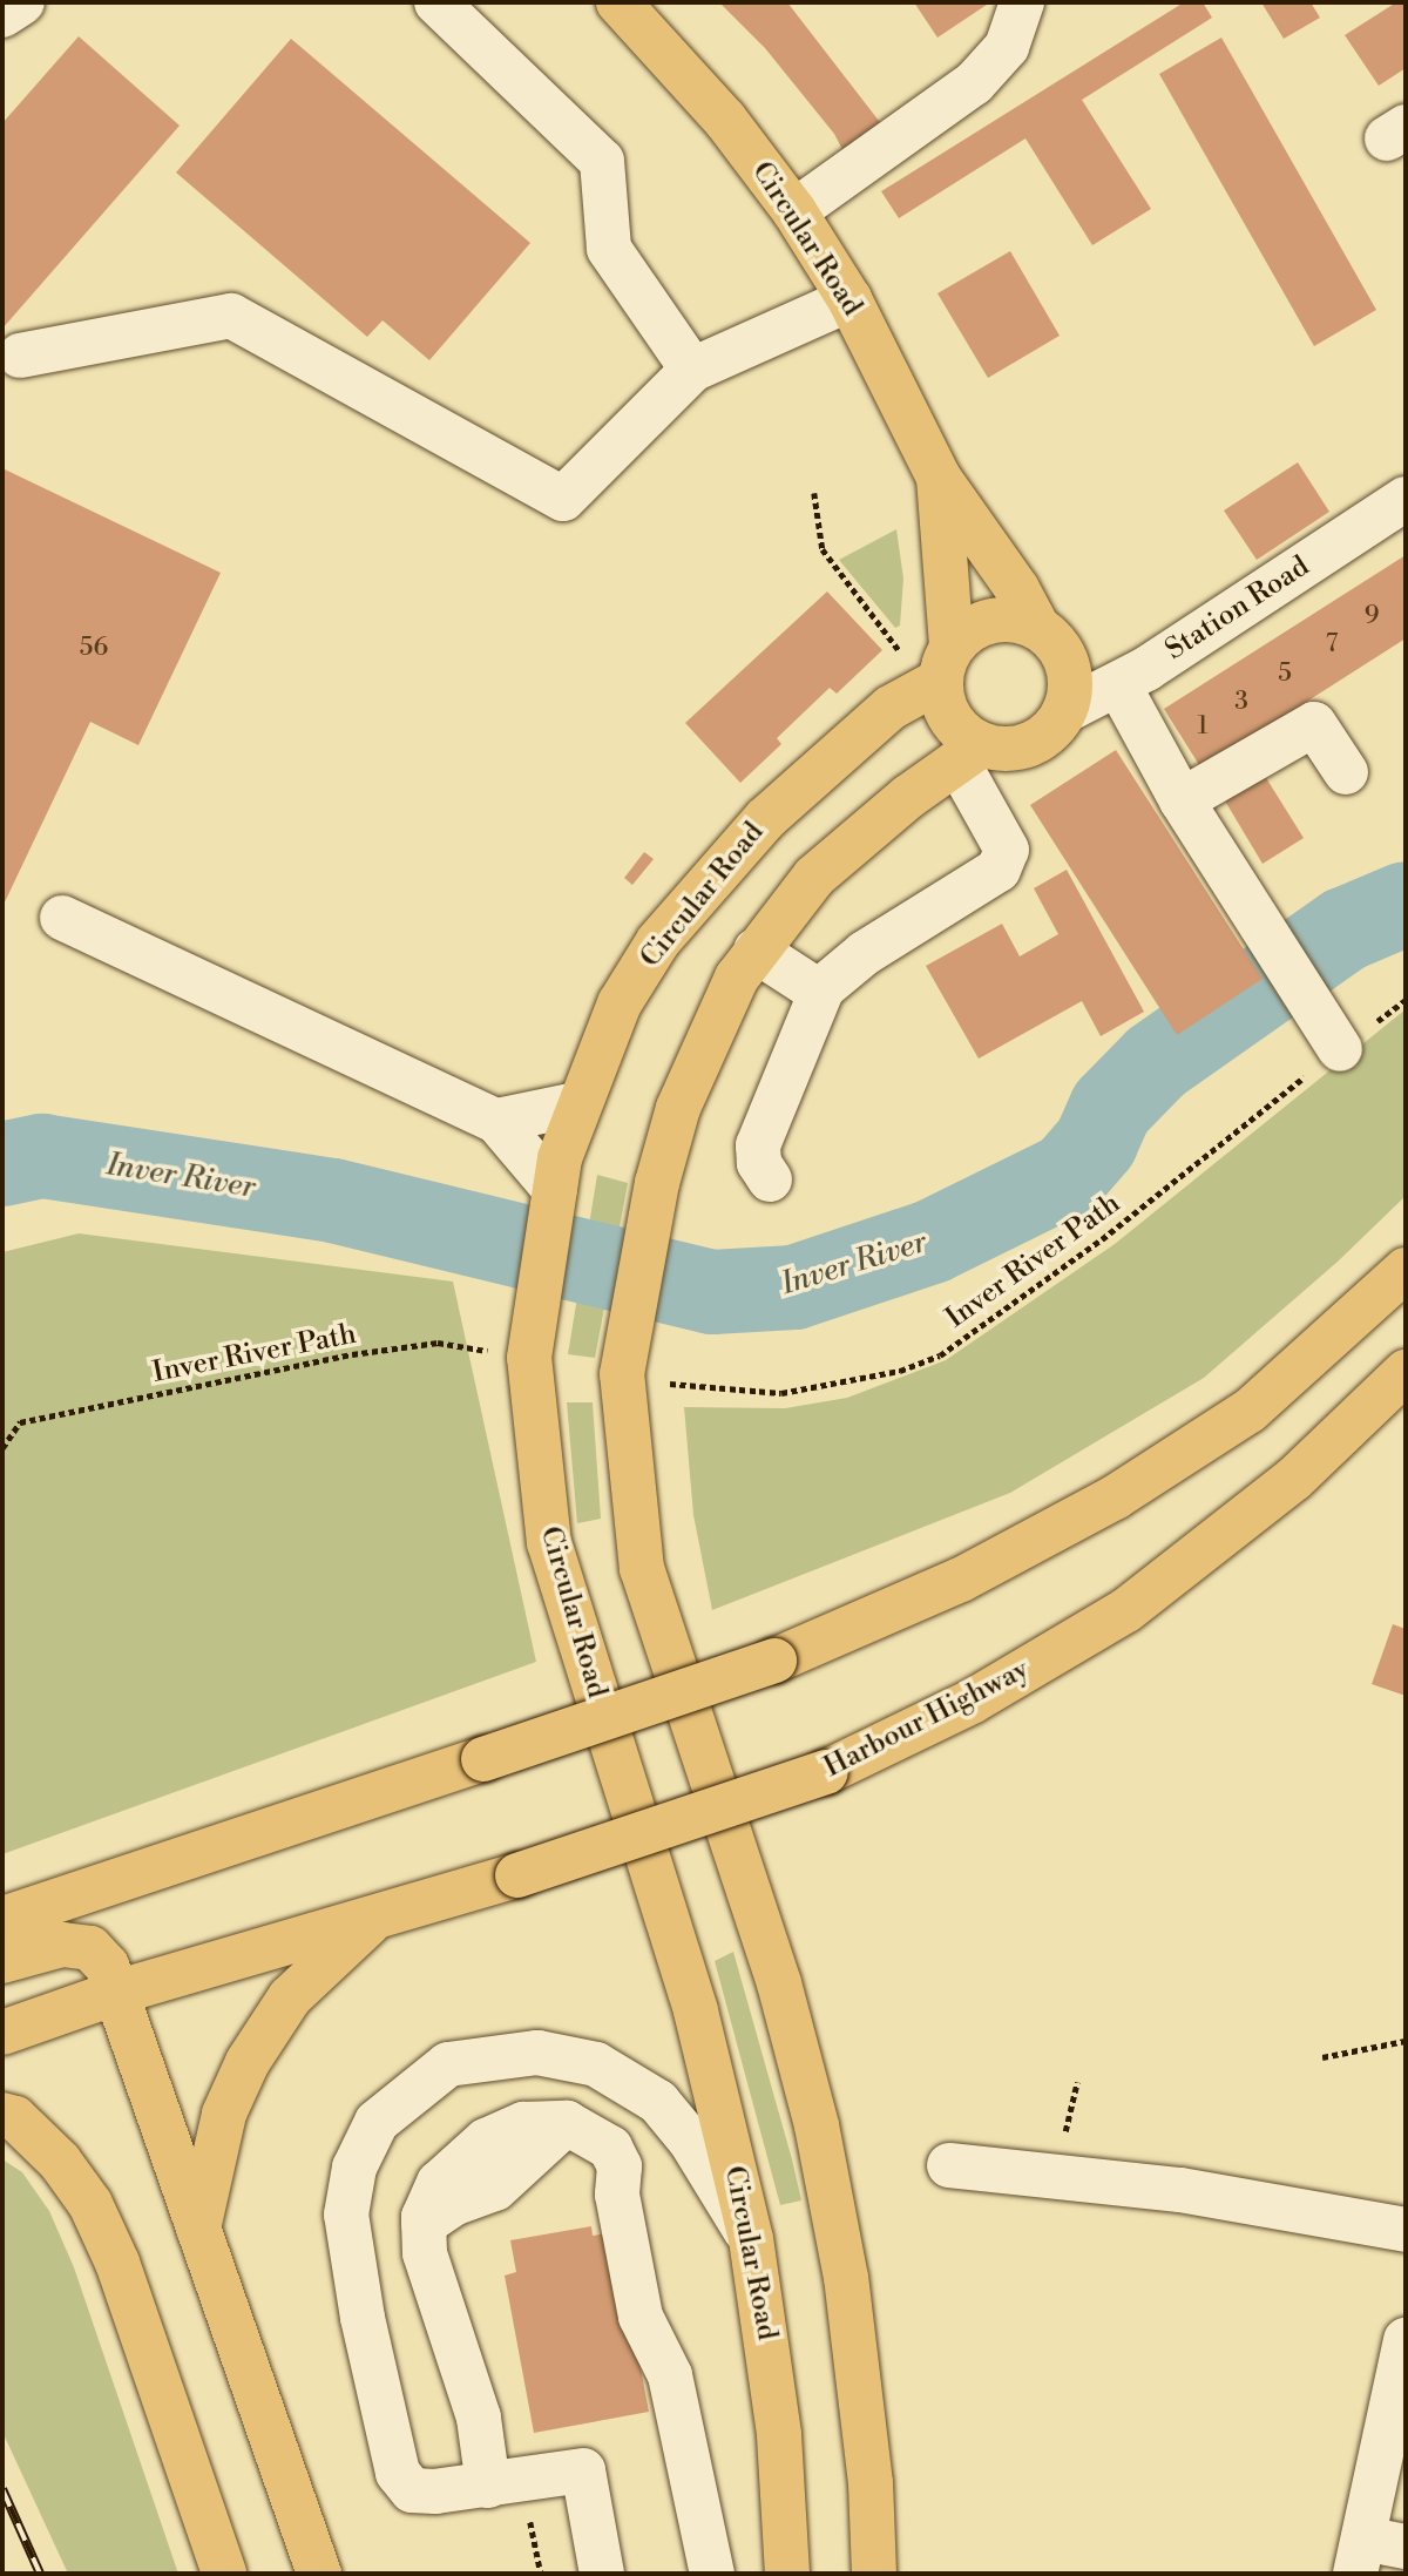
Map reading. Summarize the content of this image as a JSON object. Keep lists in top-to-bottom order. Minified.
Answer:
{"streets":{"main road":["Circular Road","Harbour Highway"],"street":["Station Road"],"path":["Inver River Path"]},"crossings":[["Circular Road","Station Road"],["Circular Road","Inver River Path"]],"water":["Inver River"],"house_numbers":["9","7","56","5","3","1"]}
